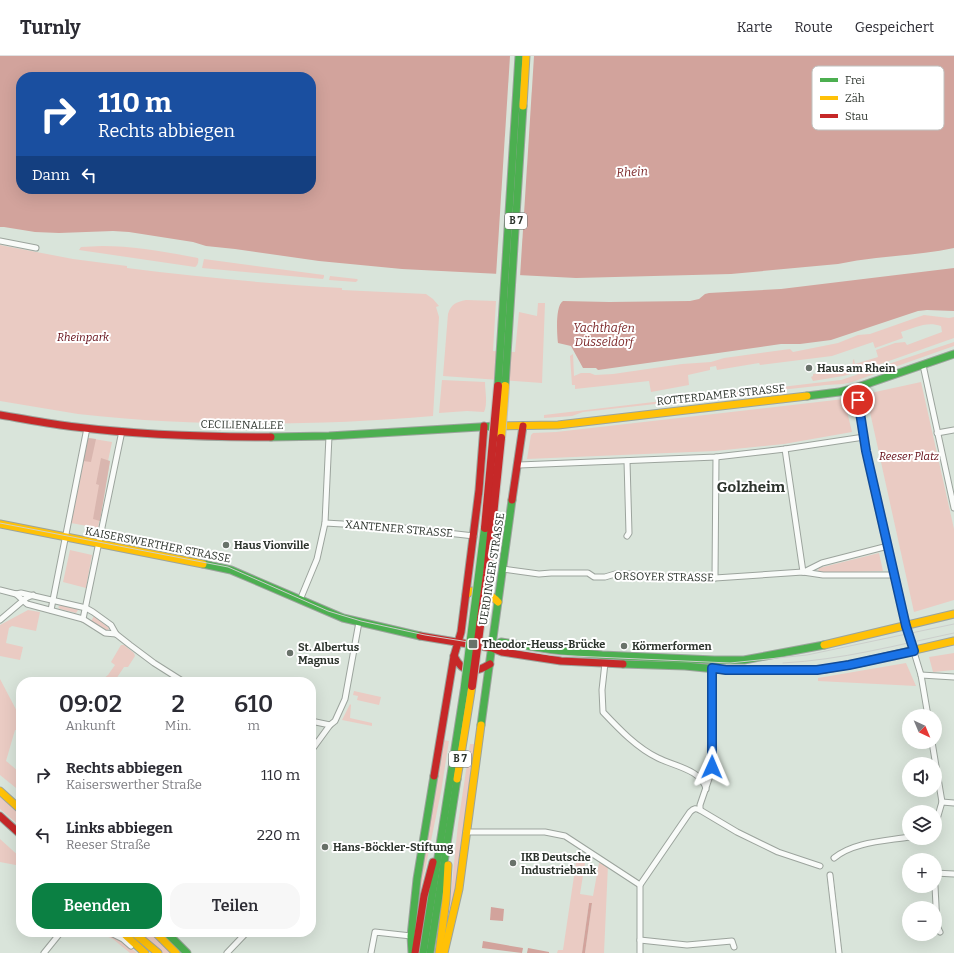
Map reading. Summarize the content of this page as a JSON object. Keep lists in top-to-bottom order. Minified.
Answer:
{"streets":{"main road":["B 7","ROTTERDAMER STRASSE","CECILIENALLEE","KAISERSWERTHER STRASSE","UERDINGER STRASSE"],"street":["XANTENER STRASSE","ORSOYER STRASSE"]},"crossings":[["ROTTERDAMER STRASSE","CECILIENALLEE"],["ROTTERDAMER STRASSE","UERDINGER STRASSE"],["CECILIENALLEE","UERDINGER STRASSE"],["XANTENER STRASSE","UERDINGER STRASSE"],["KAISERSWERTHER STRASSE","UERDINGER STRASSE"],["UERDINGER STRASSE","ORSOYER STRASSE"]],"districts":["Golzheim"],"water":["Rhein","Yachthafen Düsseldorf"],"parks":["Rheinpark","Reeser Platz"],"places":{"other":["Haus am Rhein","Haus Vionville","Körmerformen","St. Albertus Magnus","Hans-Böckler-Stiftung","IKB Deutsche Industriebank"],"transit":["Theodor-Heuss-Brücke"]},"legend":["Frei","Zäh","Stau"],"north":"bottom right","page":{"header":"Turnly","nav":["Karte","Route","Gespeichert"],"turn":["110 m","Rechts abbiegen"],"then":"Dann","eta":["09:02","Ankunft","2","Min.","610","m"],"map_buttons":["+","−"],"list":[{"name":"Rechts abbiegen","note":"Kaiserswerther Straße","value":"110 m"},{"name":"Links abbiegen","note":"Reeser Straße","value":"220 m"}],"buttons":["Beenden","Teilen"]}}
